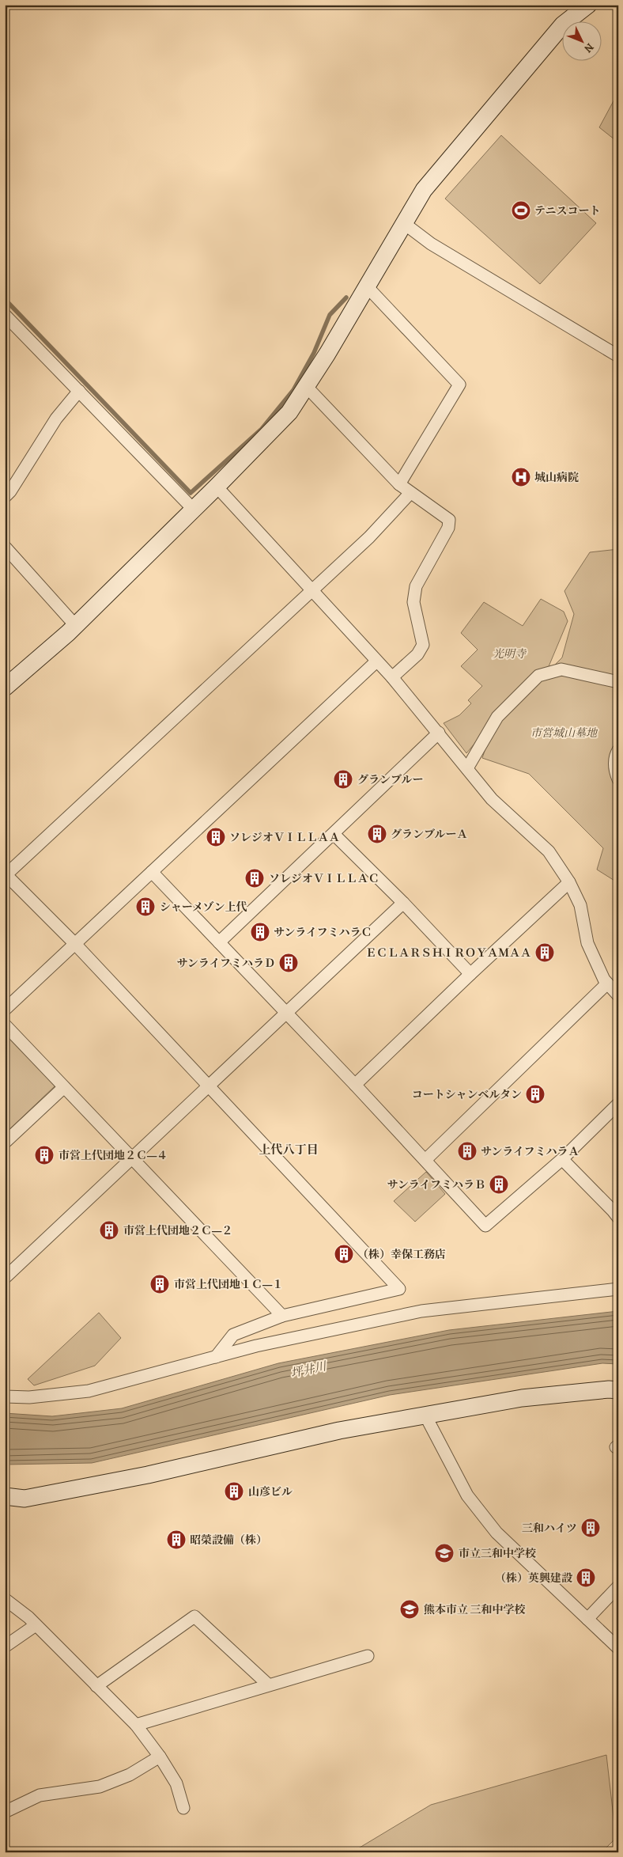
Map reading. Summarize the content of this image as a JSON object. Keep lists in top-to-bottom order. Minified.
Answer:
{"districts":["上代八丁目"],"water":["坪井川"],"parks":["光明寺","市営城山墓地"],"places":{"sports":["テニスコート"],"hospital":["城山病院"],"building":["グランブルー","グランブルーＡ","ソレジオＶＩＬＬＡＡ","ソレジオＶＩＬＬＡＣ","シャーメゾン上代","サンライフミハラＣ","ＥＣＬＡＲＳＨＩＲＯＹＡＭＡＡ","サンライフミハラＤ","コートシャンベルタン","サンライフミハラＡ","市営上代団地２Ｃ―４","サンライフミハラＢ","市営上代団地２Ｃ―２","（株）幸保工務店","市営上代団地１Ｃ―１","山彦ビル","三和ハイツ","昭榮設備（株）","（株）英興建設"],"school or university":["市立三和中学校","熊本市立 三和中学校"]},"north":"bottom right"}
